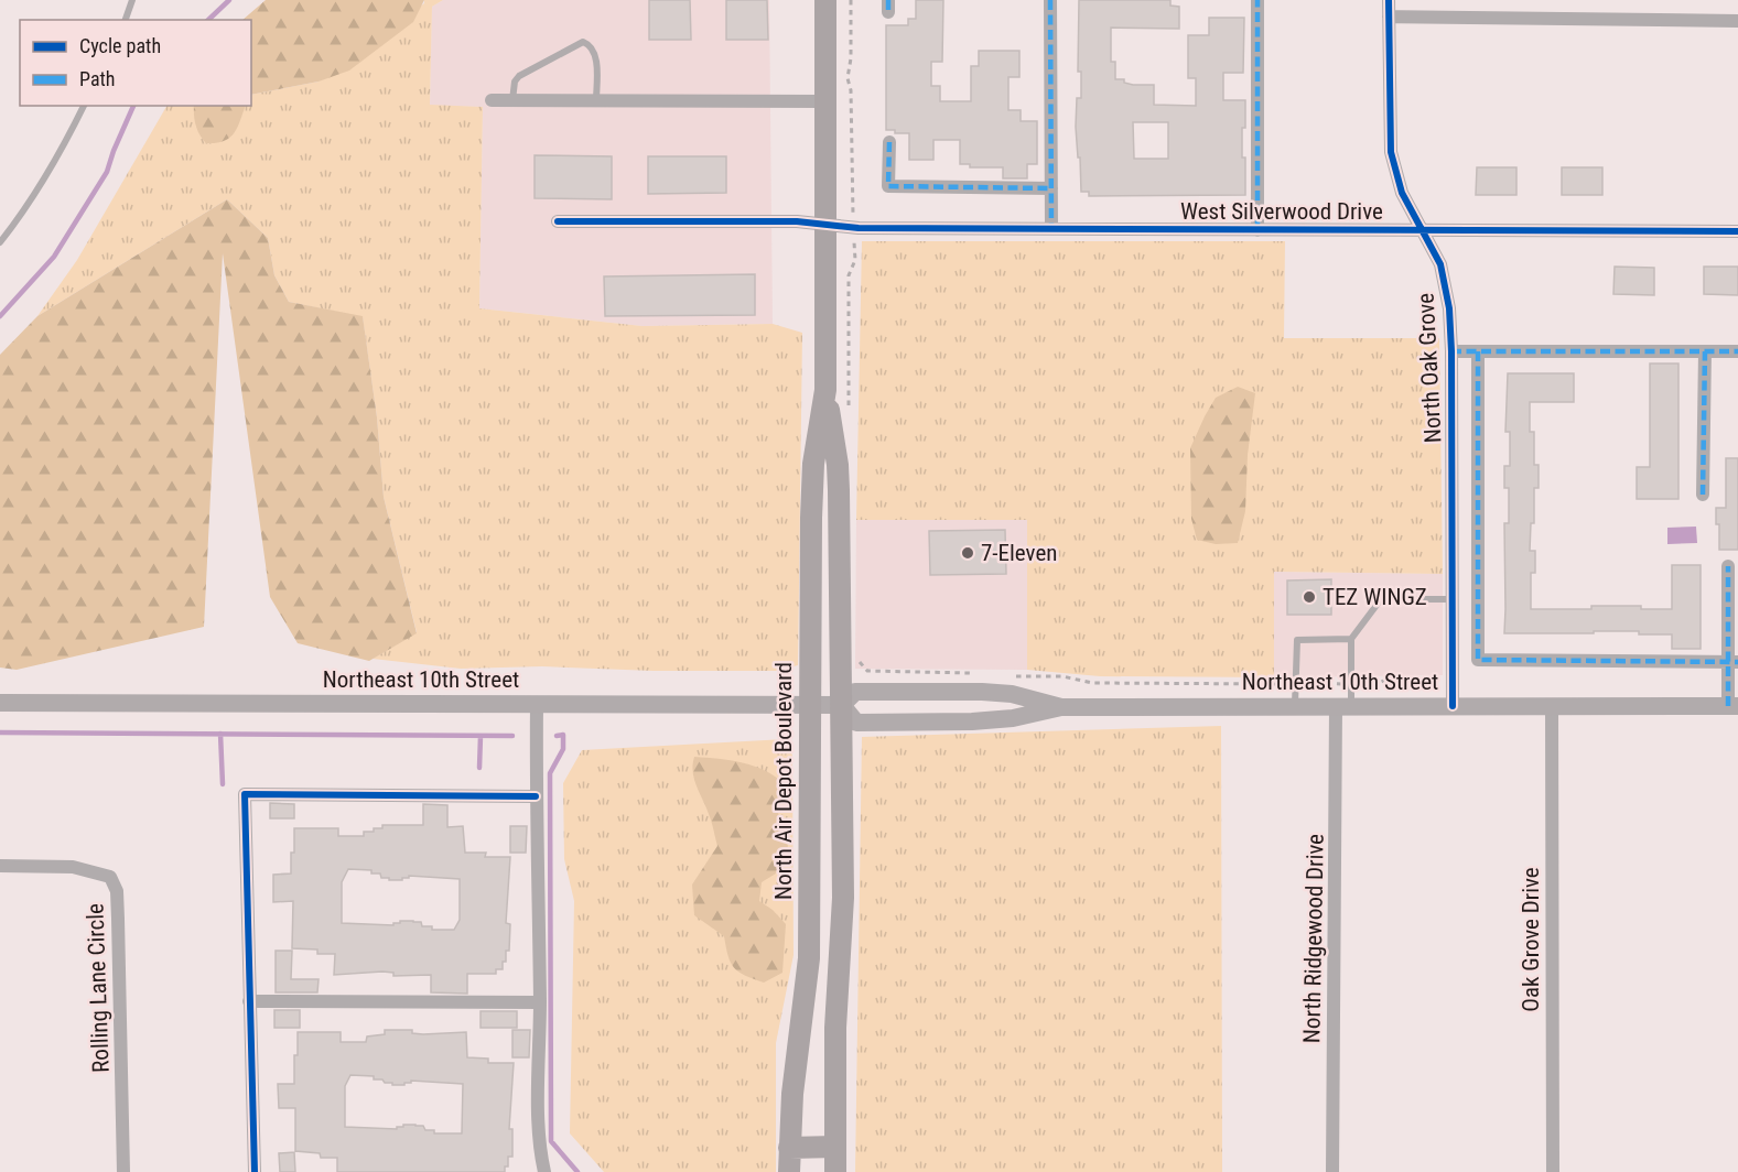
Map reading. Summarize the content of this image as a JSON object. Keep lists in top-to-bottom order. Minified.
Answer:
{"streets":{"main road":["Northeast 10th Street","North Air Depot Boulevard"],"street":["West Silverwood Drive","North Oak Grove","North Ridgewood Drive","Oak Grove Drive","Rolling Lane Circle"]},"crossings":[["West Silverwood Drive","North Oak Grove"],["West Silverwood Drive","North Air Depot Boulevard"],["North Oak Grove","Northeast 10th Street"],["Northeast 10th Street","North Air Depot Boulevard"],["Northeast 10th Street","North Ridgewood Drive"],["Northeast 10th Street","Oak Grove Drive"]],"places":["7-Eleven","TEZ WINGZ"],"legend":["Cycle path","Path"]}
